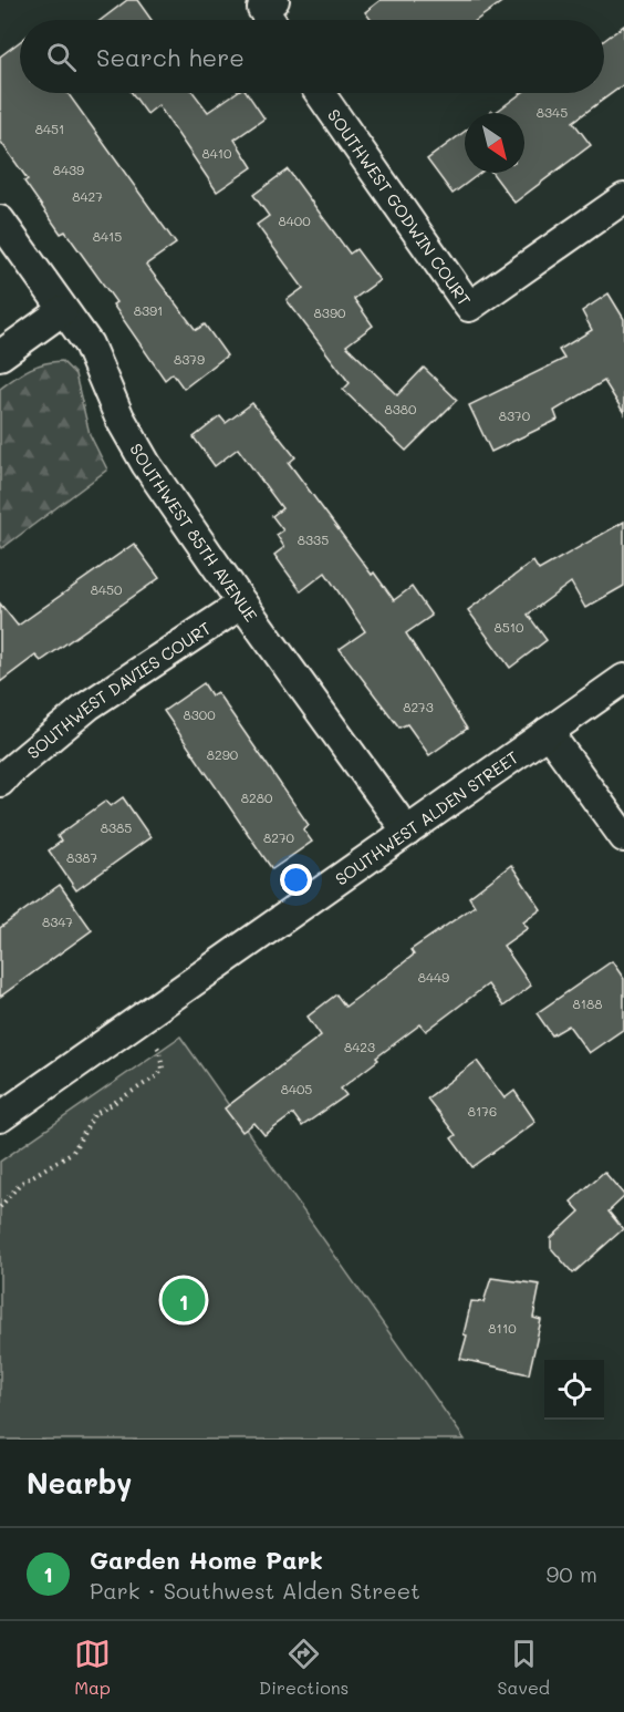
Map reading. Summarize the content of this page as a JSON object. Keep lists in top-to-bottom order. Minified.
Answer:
{"streets":{"street":["SOUTHWEST GODWIN COURT","SOUTHWEST 85TH AVENUE","SOUTHWEST DAVIES COURT","SOUTHWEST ALDEN STREET"]},"crossings":[["SOUTHWEST 85TH AVENUE","SOUTHWEST DAVIES COURT"],["SOUTHWEST 85TH AVENUE","SOUTHWEST ALDEN STREET"]],"house_numbers":["8345","8451","8410","8439","8427","8400","8415","8391","8390","8379","8380","8370","8335","8450","8510","8273","8300","8290","8280","8385","8270","8387","8347","8449","8188","8423","8405","8176","8110"],"north":"bottom right","page":{"search":"Search here","pins":"1","heading":"Nearby","list":[{"mark":"1","name":"Garden Home Park","note":"Park · Southwest Alden Street","value":"90 m"}],"nav":["Map","Directions","Saved"]}}
